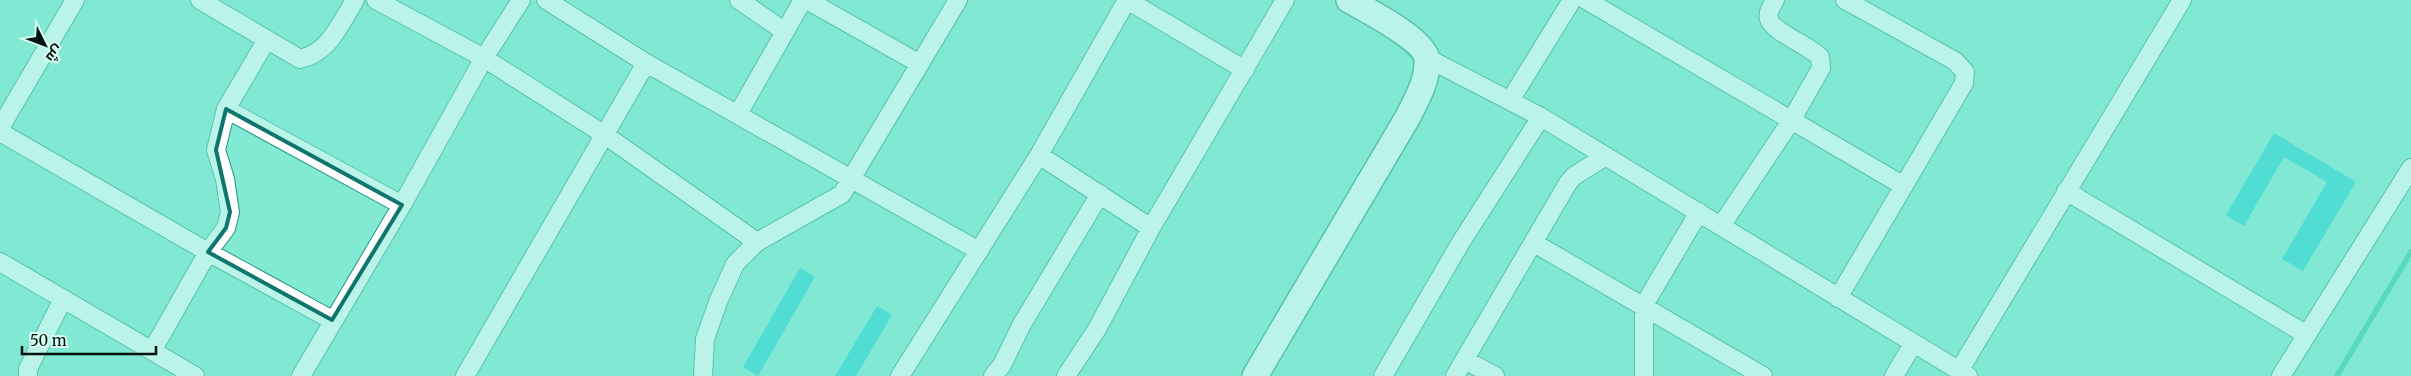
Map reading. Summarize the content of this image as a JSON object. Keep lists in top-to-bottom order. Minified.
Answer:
{"scale_bar":"50 m","north":"bottom right"}
